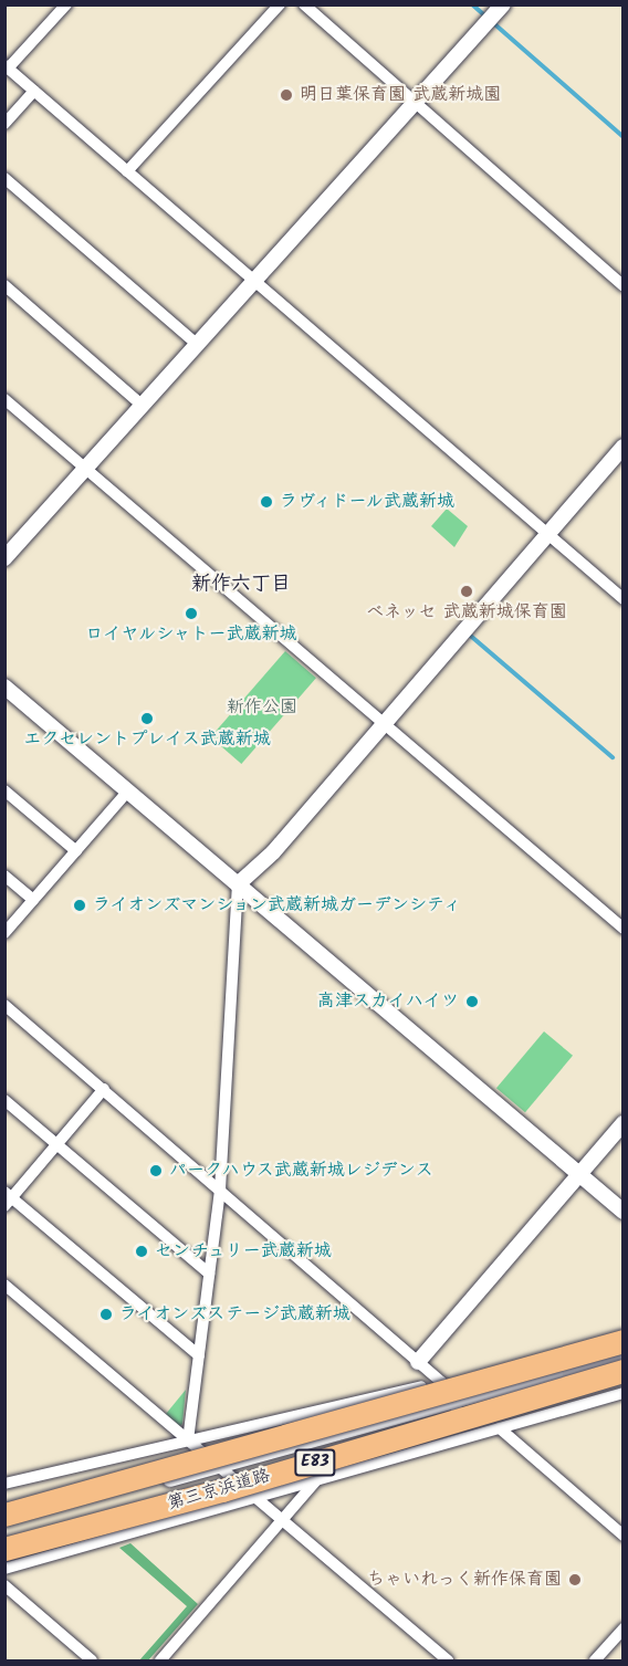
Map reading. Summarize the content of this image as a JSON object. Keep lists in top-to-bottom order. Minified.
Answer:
{"streets":{"highway":["E83","第三京浜道路"]},"districts":["新作六丁目"],"parks":["新作公園"],"places":["明日葉保育園 武蔵新城園","ラヴィドール武蔵新城","ベネッセ 武蔵新城保育園","ロイヤルシャトー武蔵新城","エクセレントプレイス武蔵新城","ライオンズマンション武蔵新城ガーデンシティ","高津スカイハイツ","パークハウス武蔵新城レジデンス","センチュリー武蔵新城","ライオンズステージ武蔵新城","ちゃいれっく新作保育園"]}
